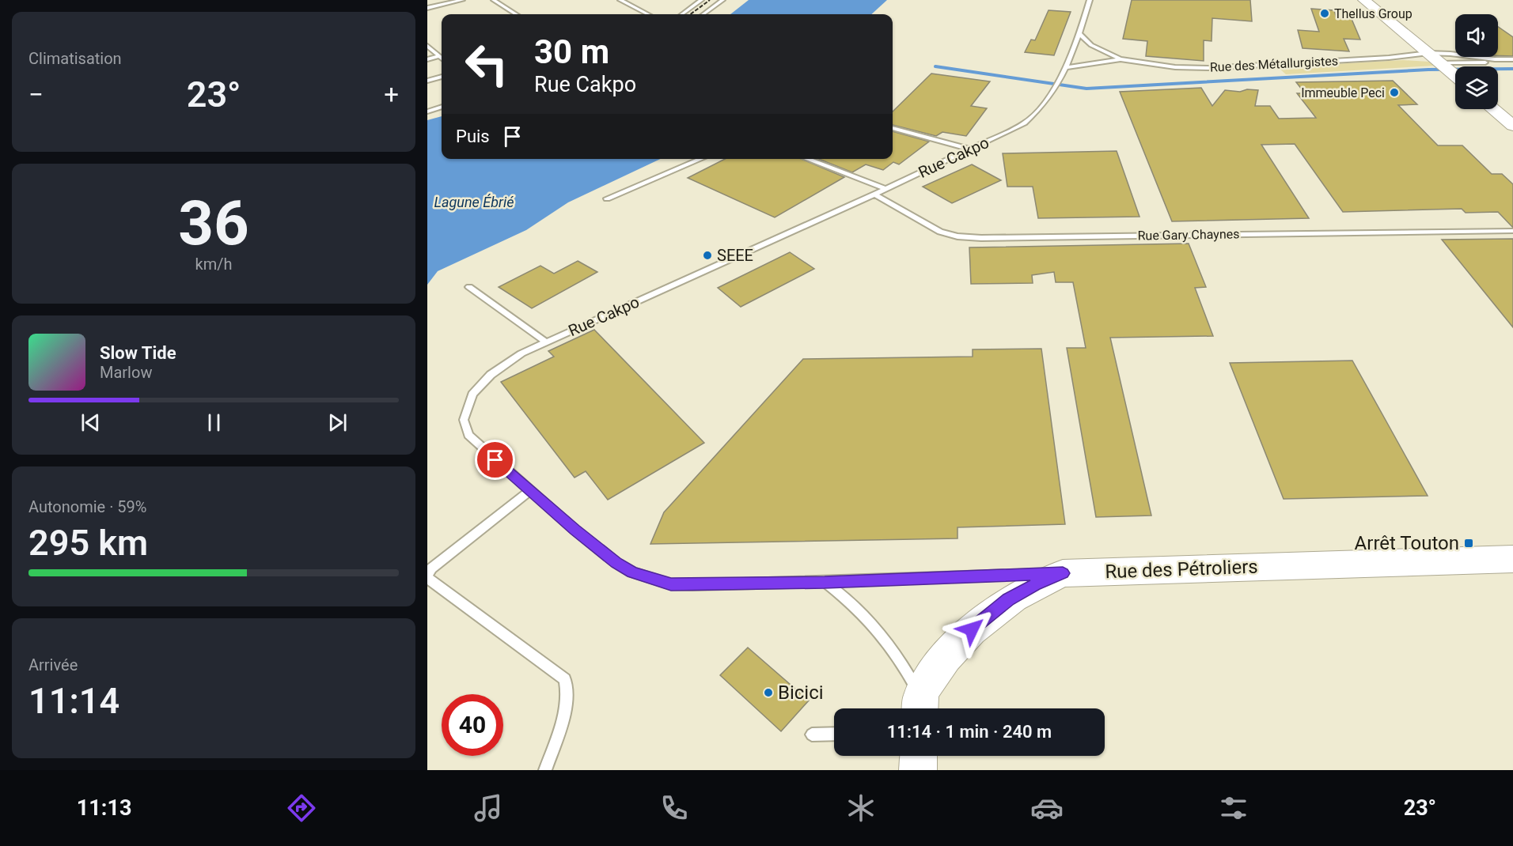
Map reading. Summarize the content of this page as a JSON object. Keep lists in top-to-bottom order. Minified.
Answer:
{"streets":{"street":["Rue des Pétroliers"],"lane":["Rue des Métallurgistes","Rue Cakpo","Rue Gary Chaynes"]},"crossings":[["Rue des Métallurgistes","Rue Cakpo"],["Rue Cakpo","Rue Gary Chaynes"],["Rue Cakpo","Rue des Pétroliers"]],"water":["Lagune Ébrié"],"places":{"other":["Thellus Group","Immeuble Peci","SEEE","Bicici"],"transit":["Arrêt Touton"]},"page":{"tile":["Climatisation",["36","km/h"],["Autonomie · 59%","295 km"],["Arrivée","11:14"]],"turn":["30 m","Rue Cakpo"],"heat":["−","23°","+"],"then":"Puis","song":["Slow Tide","Marlow"],"limit":"40","trip":"11:14 · 1 min · 240 m","tabs":["11:13","23°"]}}
